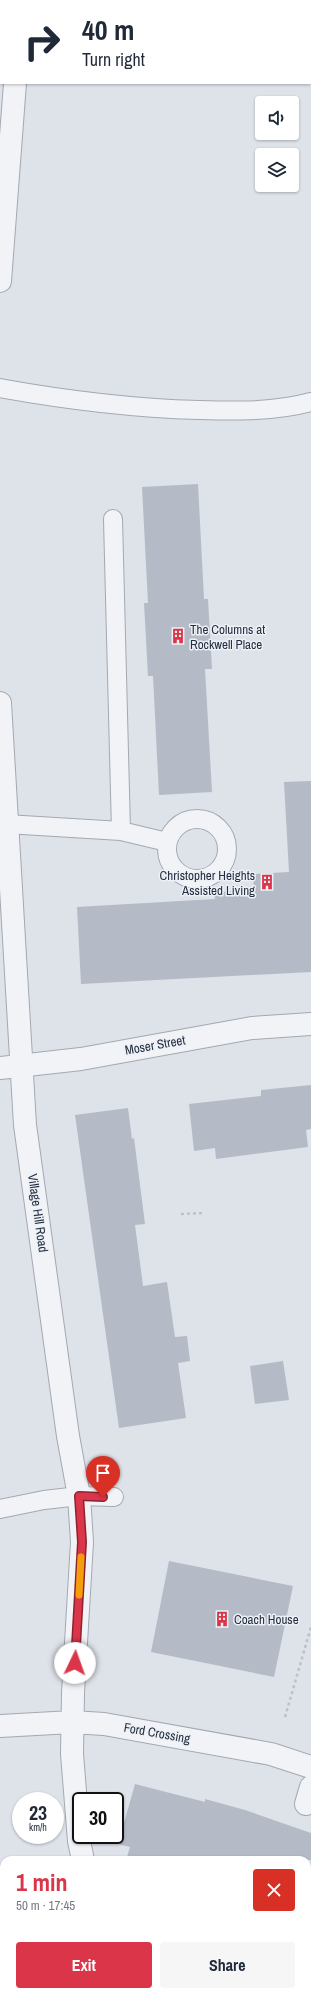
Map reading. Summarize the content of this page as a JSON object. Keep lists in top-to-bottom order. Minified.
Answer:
{"streets":{"street":["Moser Street","Village Hill Road","Ford Crossing"]},"crossings":[["Moser Street","Village Hill Road"],["Village Hill Road","Ford Crossing"]],"places":{"building":["The Columns at Rockwell Place","Christopher Heights Assisted Living","Coach House"]},"page":{"turn":["40 m","Turn right"],"speed":"23 km/h","limit":"30","heading":["1 min","50 m · 17:45"],"buttons":["Exit","Share"]}}
